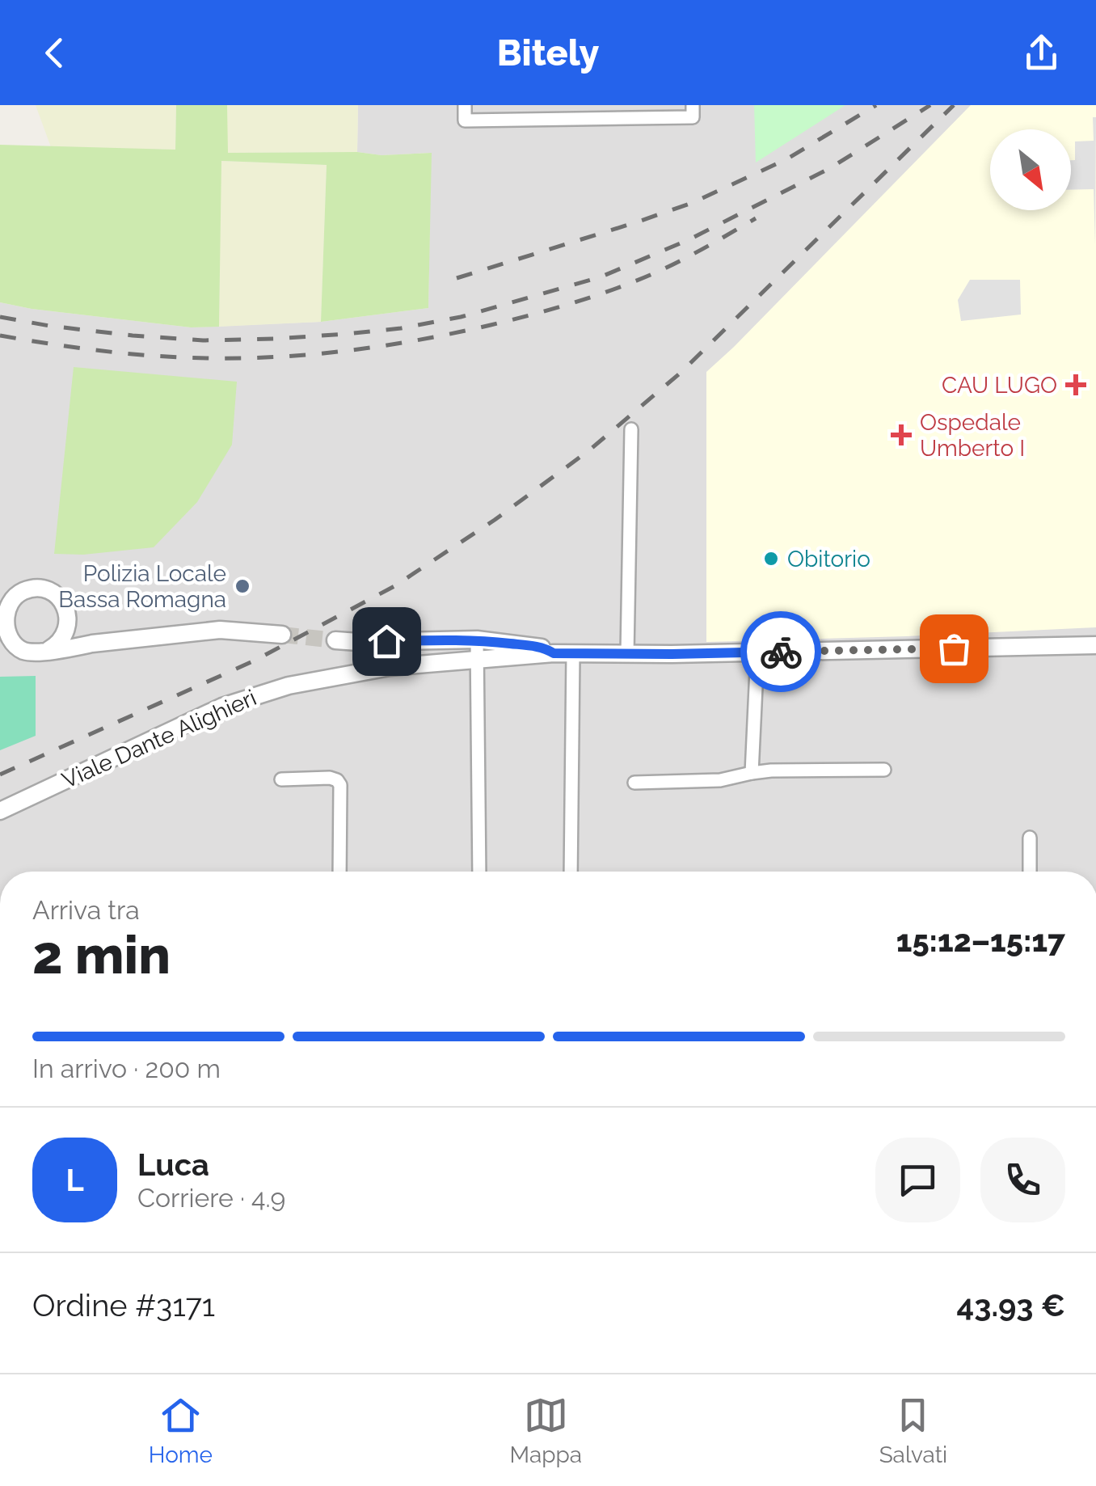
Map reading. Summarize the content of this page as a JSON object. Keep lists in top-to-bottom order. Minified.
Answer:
{"streets":{"street":["Viale Dante Alighieri"]},"places":{"health":["CAU LUGO","Ospedale Umberto I"],"other":["Obitorio","Polizia Locale Bassa Romagna"]},"north":"bottom right","page":{"header":"Bitely","heading":["2 min","Arriva tra","15:12–15:17"],"panel":["Luca","Corriere · 4.9","Ordine #3171","43.93 €"],"bar":"In arrivo · 200 m","round":"L","tabs":["Home","Mappa","Salvati"]}}
